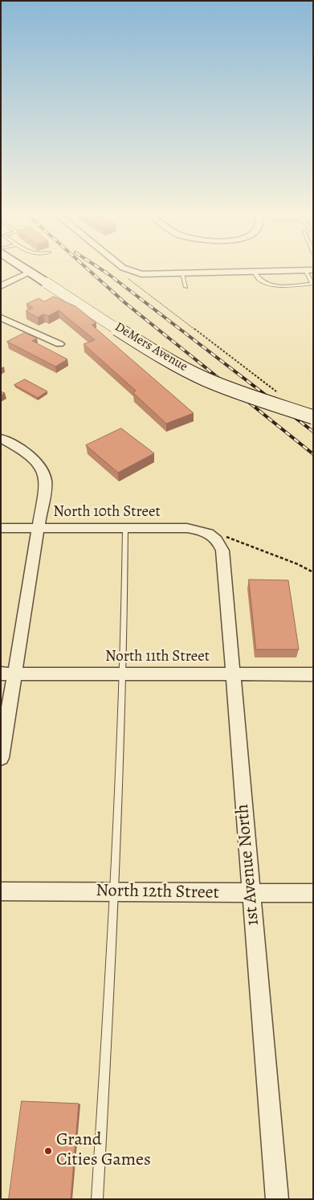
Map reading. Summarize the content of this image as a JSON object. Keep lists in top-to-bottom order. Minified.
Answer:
{"streets":{"main road":["DeMers Avenue"],"street":["North 10th Street","North 11th Street","1st Avenue North","North 12th Street"]},"crossings":[["North 10th Street","1st Avenue North"],["North 11th Street","1st Avenue North"],["1st Avenue North","North 12th Street"]],"places":["Grand Cities Games"]}
